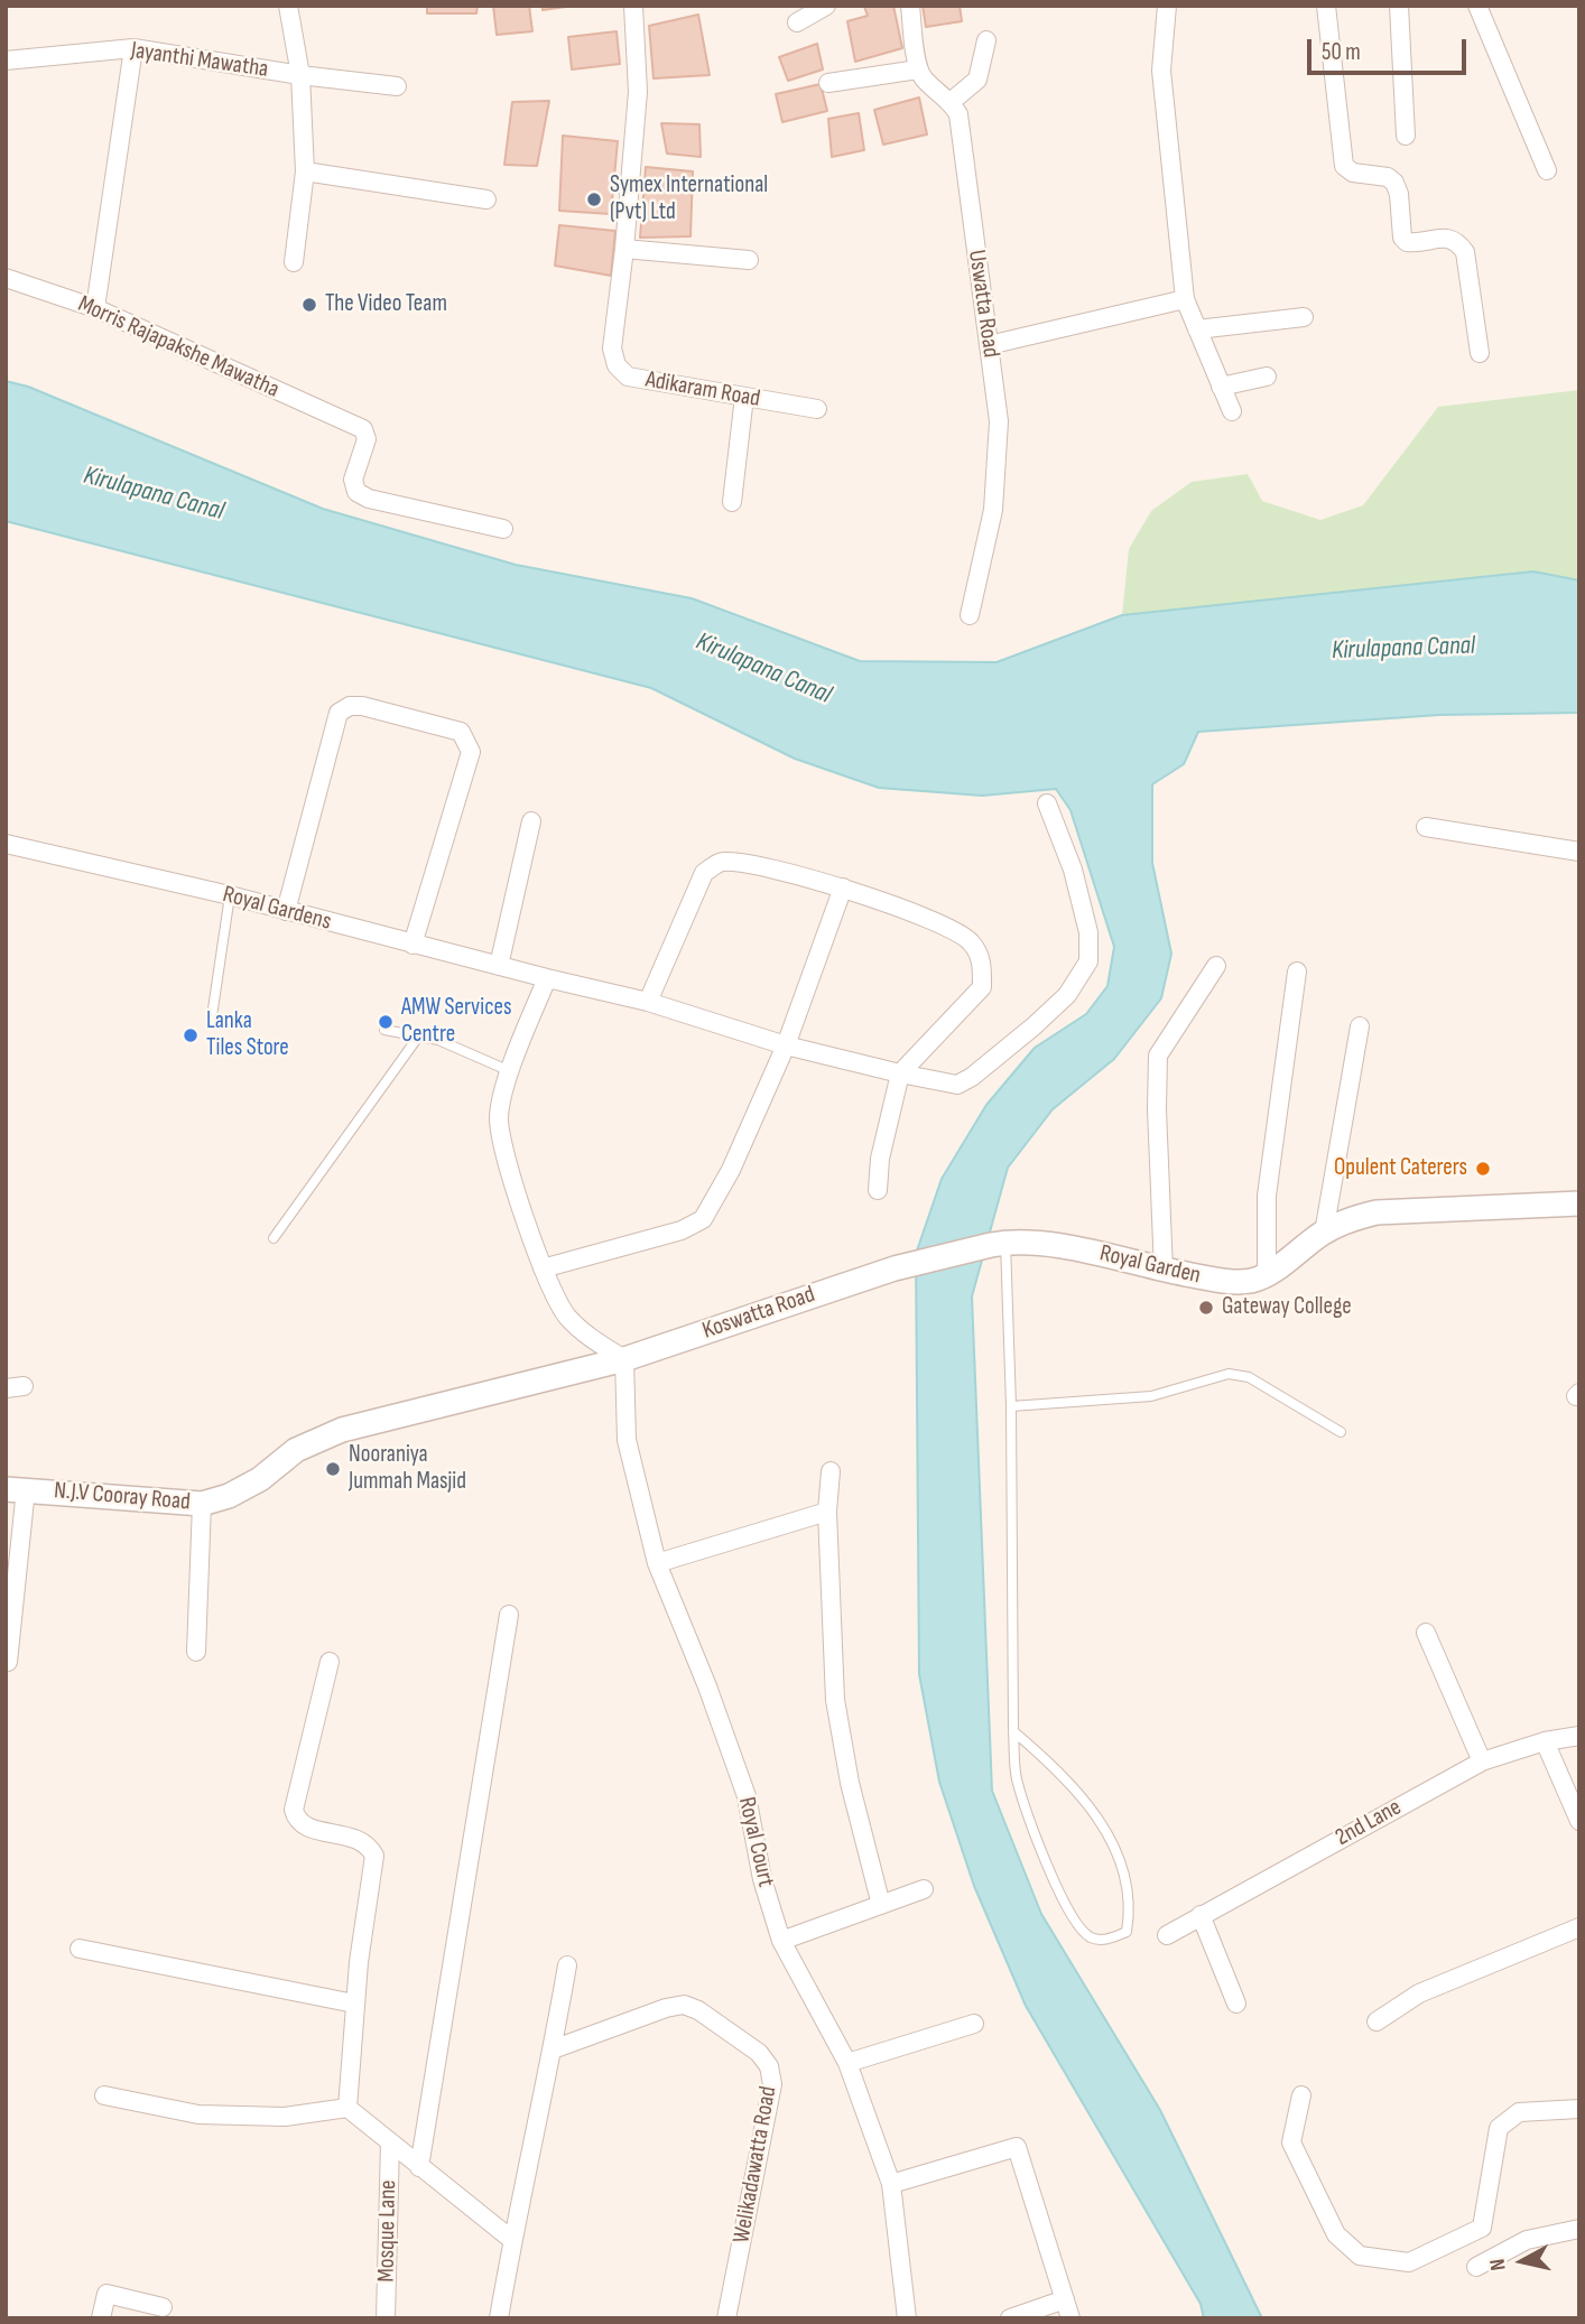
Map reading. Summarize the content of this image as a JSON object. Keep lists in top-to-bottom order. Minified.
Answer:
{"streets":{"street":["Jayanthi Mawatha","Uswatta Road","Morris Rajapakshe Mawatha","Adikaram Road","Royal Gardens","Royal Garden","Koswatta Road","N.J.V Cooray Road","2nd Lane","Royal Court","Welikadawatta Road","Mosque Lane"]},"crossings":[["Royal Garden","Koswatta Road"],["Koswatta Road","N.J.V Cooray Road"],["Koswatta Road","Royal Court"]],"water":["Kirulapana Canal"],"places":["Symex International (Pvt) Ltd","The Video Team","AMW Services Centre","Lanka Tiles Store","Opulent Caterers","Gateway College","Nooraniya Jummah Masjid"],"scale_bar":"50 m","north":"left"}
